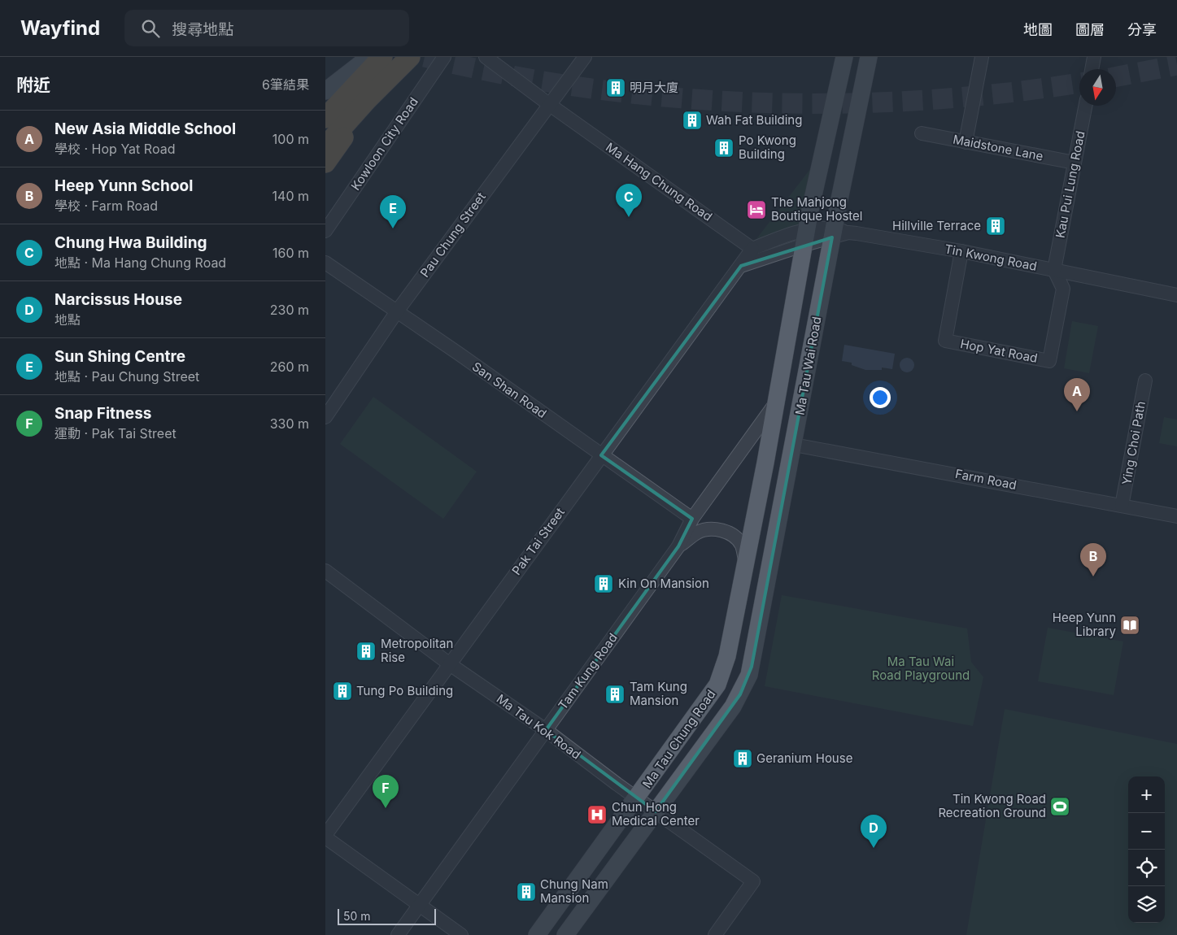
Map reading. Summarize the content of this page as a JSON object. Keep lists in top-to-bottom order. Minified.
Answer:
{"streets":{"main road":["Ma Tau Wai Road","Ma Tau Chung Road"],"street":["Kowloon City Road","Maidstone Lane","Ma Hang Chung Road","Kau Pui Lung Road","Pau Chung Street","Tin Kwong Road","Hop Yat Road","San Shan Road","Ying Choi Path","Farm Road","Pak Tai Street","Tam Kung Road","Ma Tau Kok Road"]},"crossings":[["Maidstone Lane","Kau Pui Lung Road"],["Ma Hang Chung Road","Pau Chung Street"],["Ma Hang Chung Road","Pak Tai Street"],["Kau Pui Lung Road","Tin Kwong Road"],["Kau Pui Lung Road","Hop Yat Road"],["Pau Chung Street","San Shan Road"],["Tin Kwong Road","Hop Yat Road"],["Tin Kwong Road","Ma Tau Wai Road"],["Ma Tau Wai Road","Farm Road"],["Ma Tau Wai Road","Ma Tau Chung Road"],["San Shan Road","Pak Tai Street"],["San Shan Road","Tam Kung Road"],["Ying Choi Path","Farm Road"],["Pak Tai Street","Ma Tau Kok Road"],["Tam Kung Road","Ma Tau Kok Road"],["Ma Tau Kok Road","Ma Tau Chung Road"]],"parks":["Ma Tau Wai Road Playground"],"places":{"building":["明月大廈","Wah Fat Building","Po Kwong Building","Hillville Terrace","Kin On Mansion","Metropolitan Rise","Tung Po Building","Tam Kung Mansion","Geranium House","Chung Nam Mansion"],"hotel":["The Mahjong Boutique Hostel"],"library":["Heep Yunn Library"],"sports":["Tin Kwong Road Recreation Ground"],"hospital":["Chun Hong Medical Center"]},"scale_bar":"50 m","north":"bottom","page":{"header":"Wayfind","search":"搜尋地點","nav":["地圖","圖層","分享"],"heading":["附近","6筆結果"],"list":[{"mark":"A","name":"New Asia Middle School","note":"學校 · Hop Yat Road","value":"100 m"},{"mark":"B","name":"Heep Yunn School","note":"學校 · Farm Road","value":"140 m"},{"mark":"C","name":"Chung Hwa Building","note":"地點 · Ma Hang Chung Road","value":"160 m"},{"mark":"D","name":"Narcissus House","note":"地點","value":"230 m"},{"mark":"E","name":"Sun Shing Centre","note":"地點 · Pau Chung Street","value":"260 m"},{"mark":"F","name":"Snap Fitness","note":"運動 · Pak Tai Street","value":"330 m"}],"pins":["C","E","A","B","F","D"],"map_buttons":["+","−"],"scale":"50 m"}}
